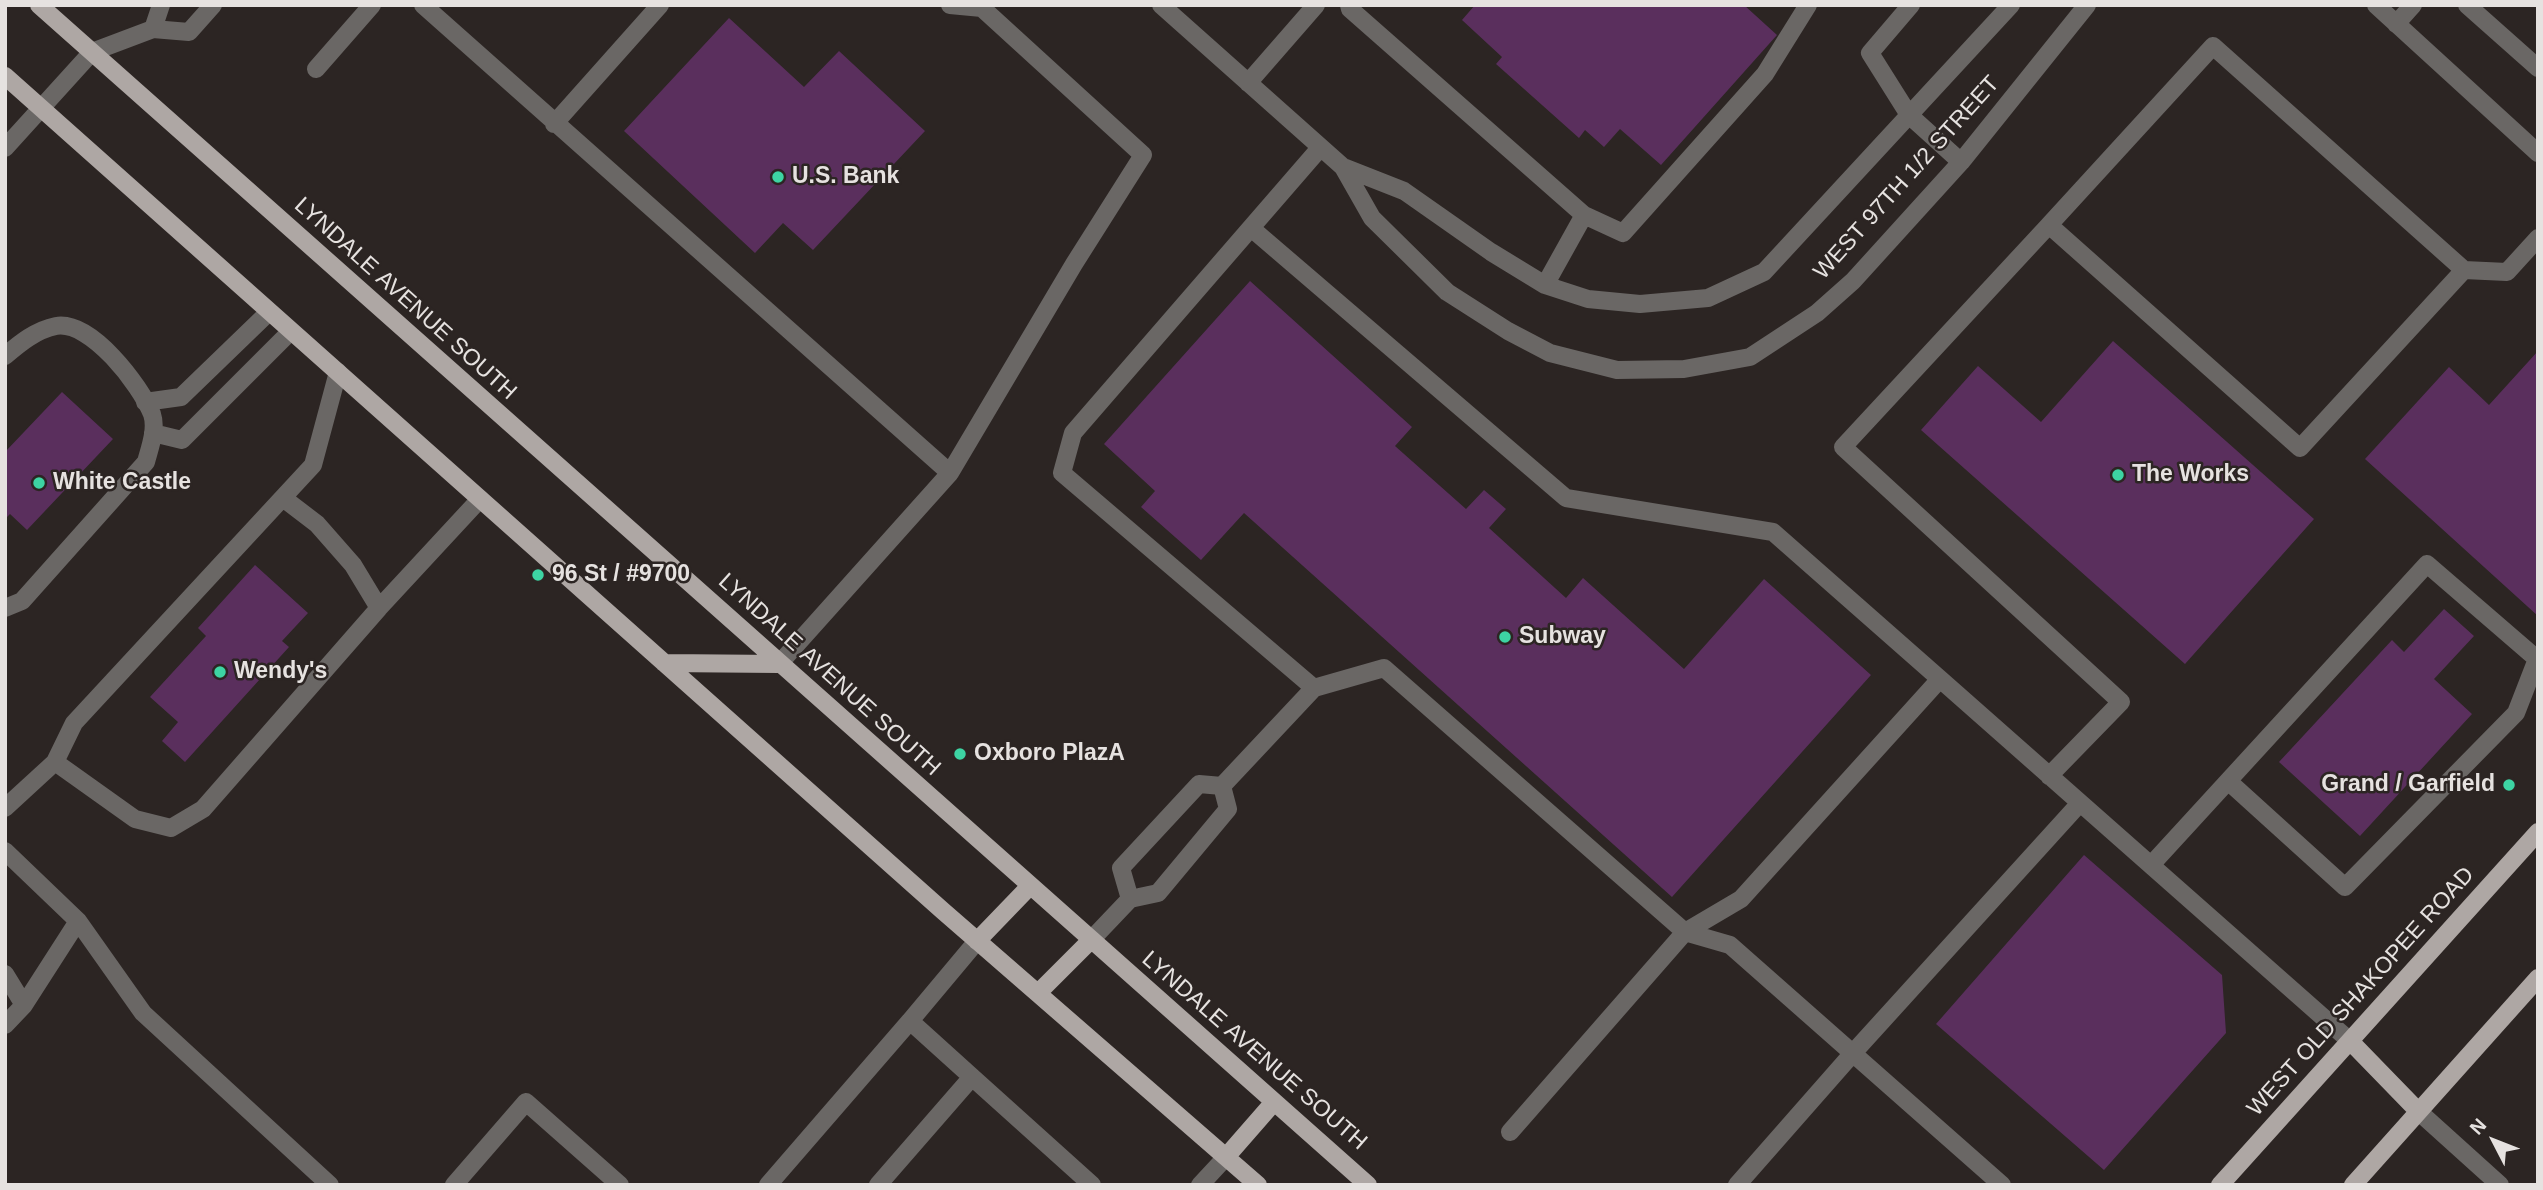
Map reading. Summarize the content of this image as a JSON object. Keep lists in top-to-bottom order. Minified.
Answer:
{"streets":{"main road":["LYNDALE AVENUE SOUTH","WEST OLD SHAKOPEE ROAD"],"street":["WEST 97TH 1/2 STREET"]},"places":["U.S. Bank","The Works","White Castle","96 St / #9700","Subway","Wendy's","Oxboro PlazA","Grand / Garfield"],"north":"top left"}
